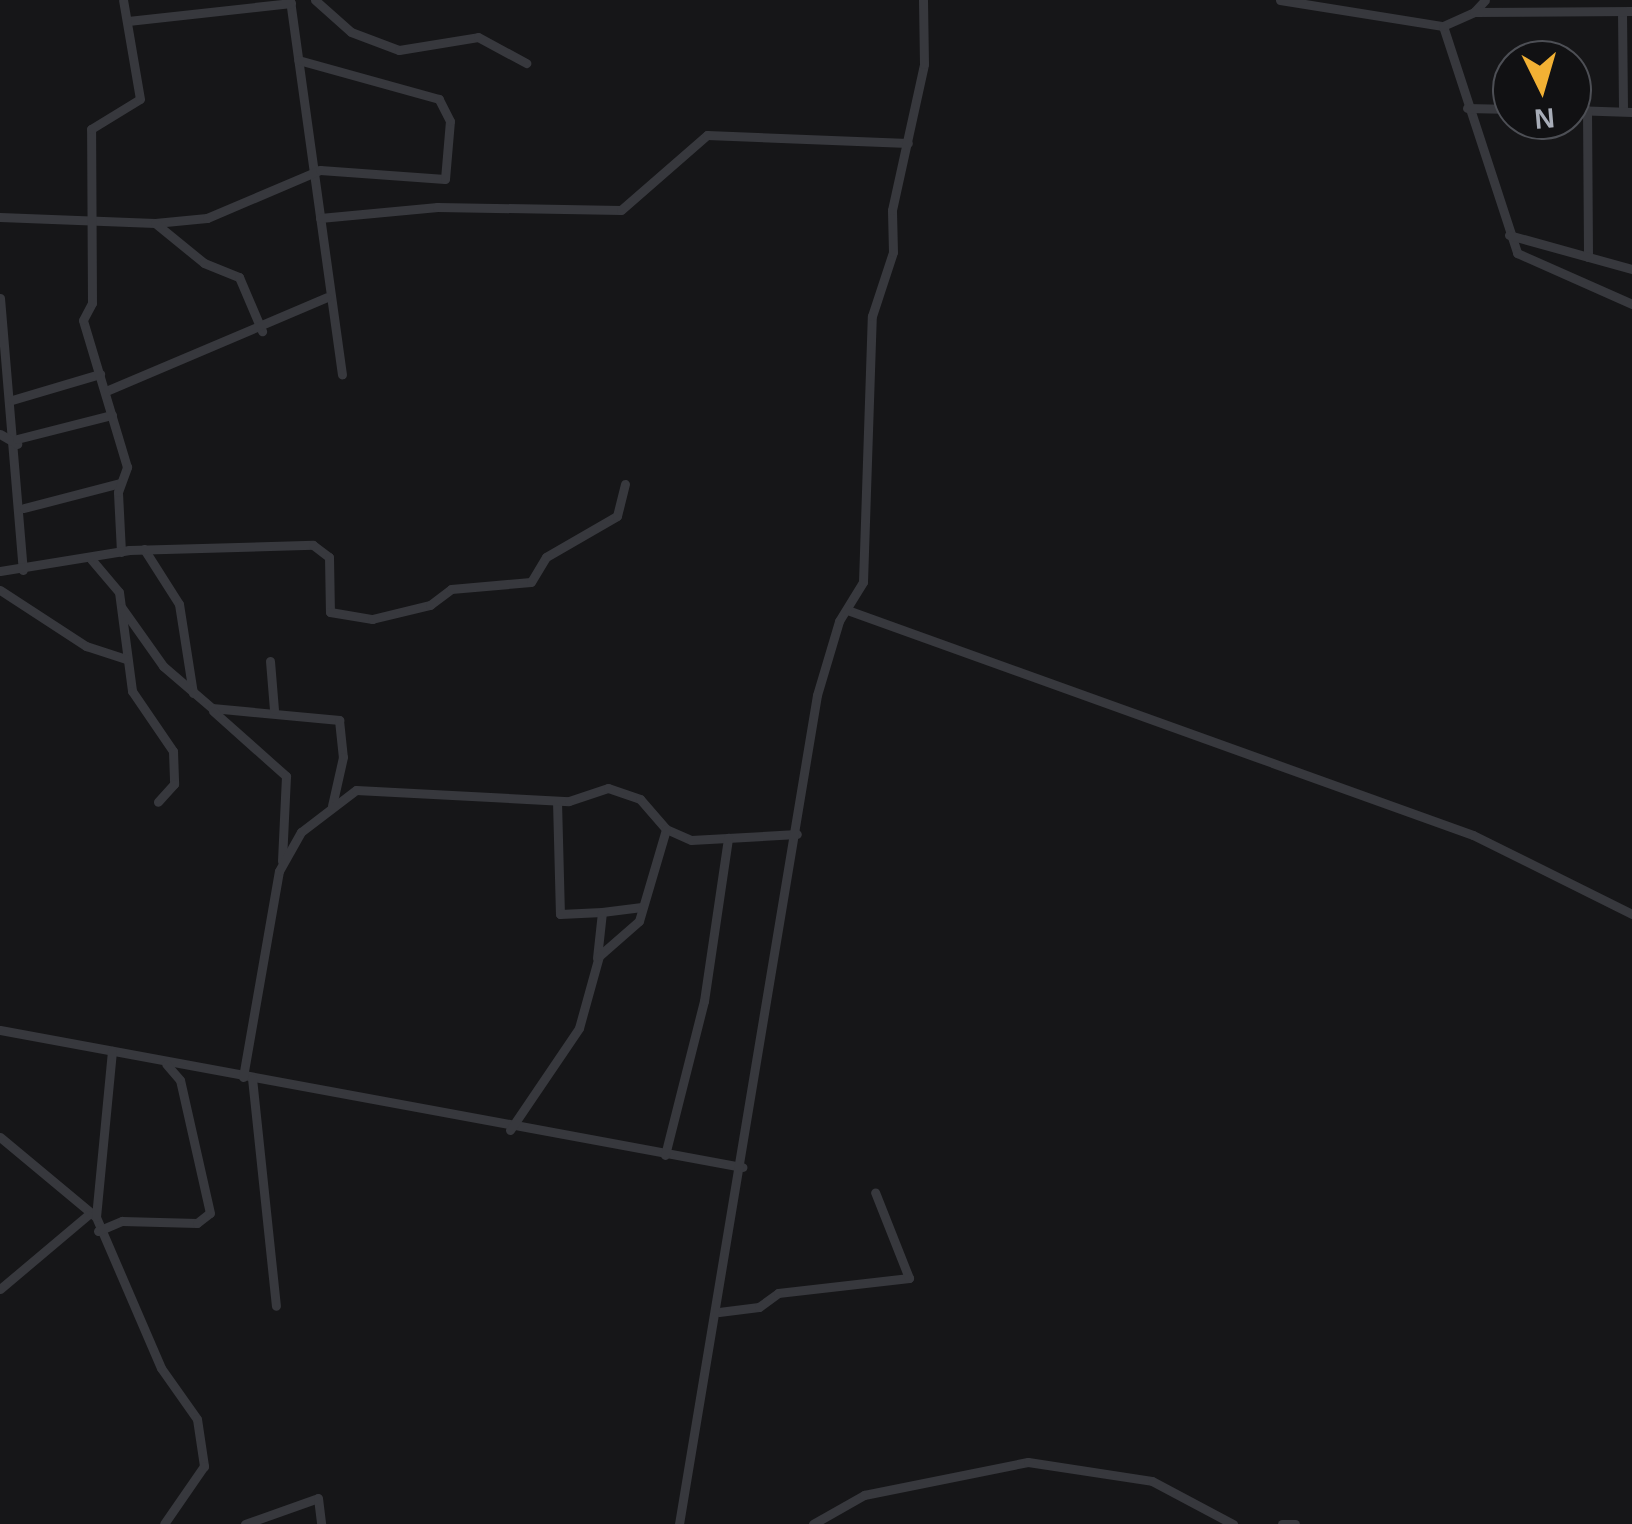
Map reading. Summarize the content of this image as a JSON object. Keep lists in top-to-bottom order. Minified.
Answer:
{"north":"bottom"}
